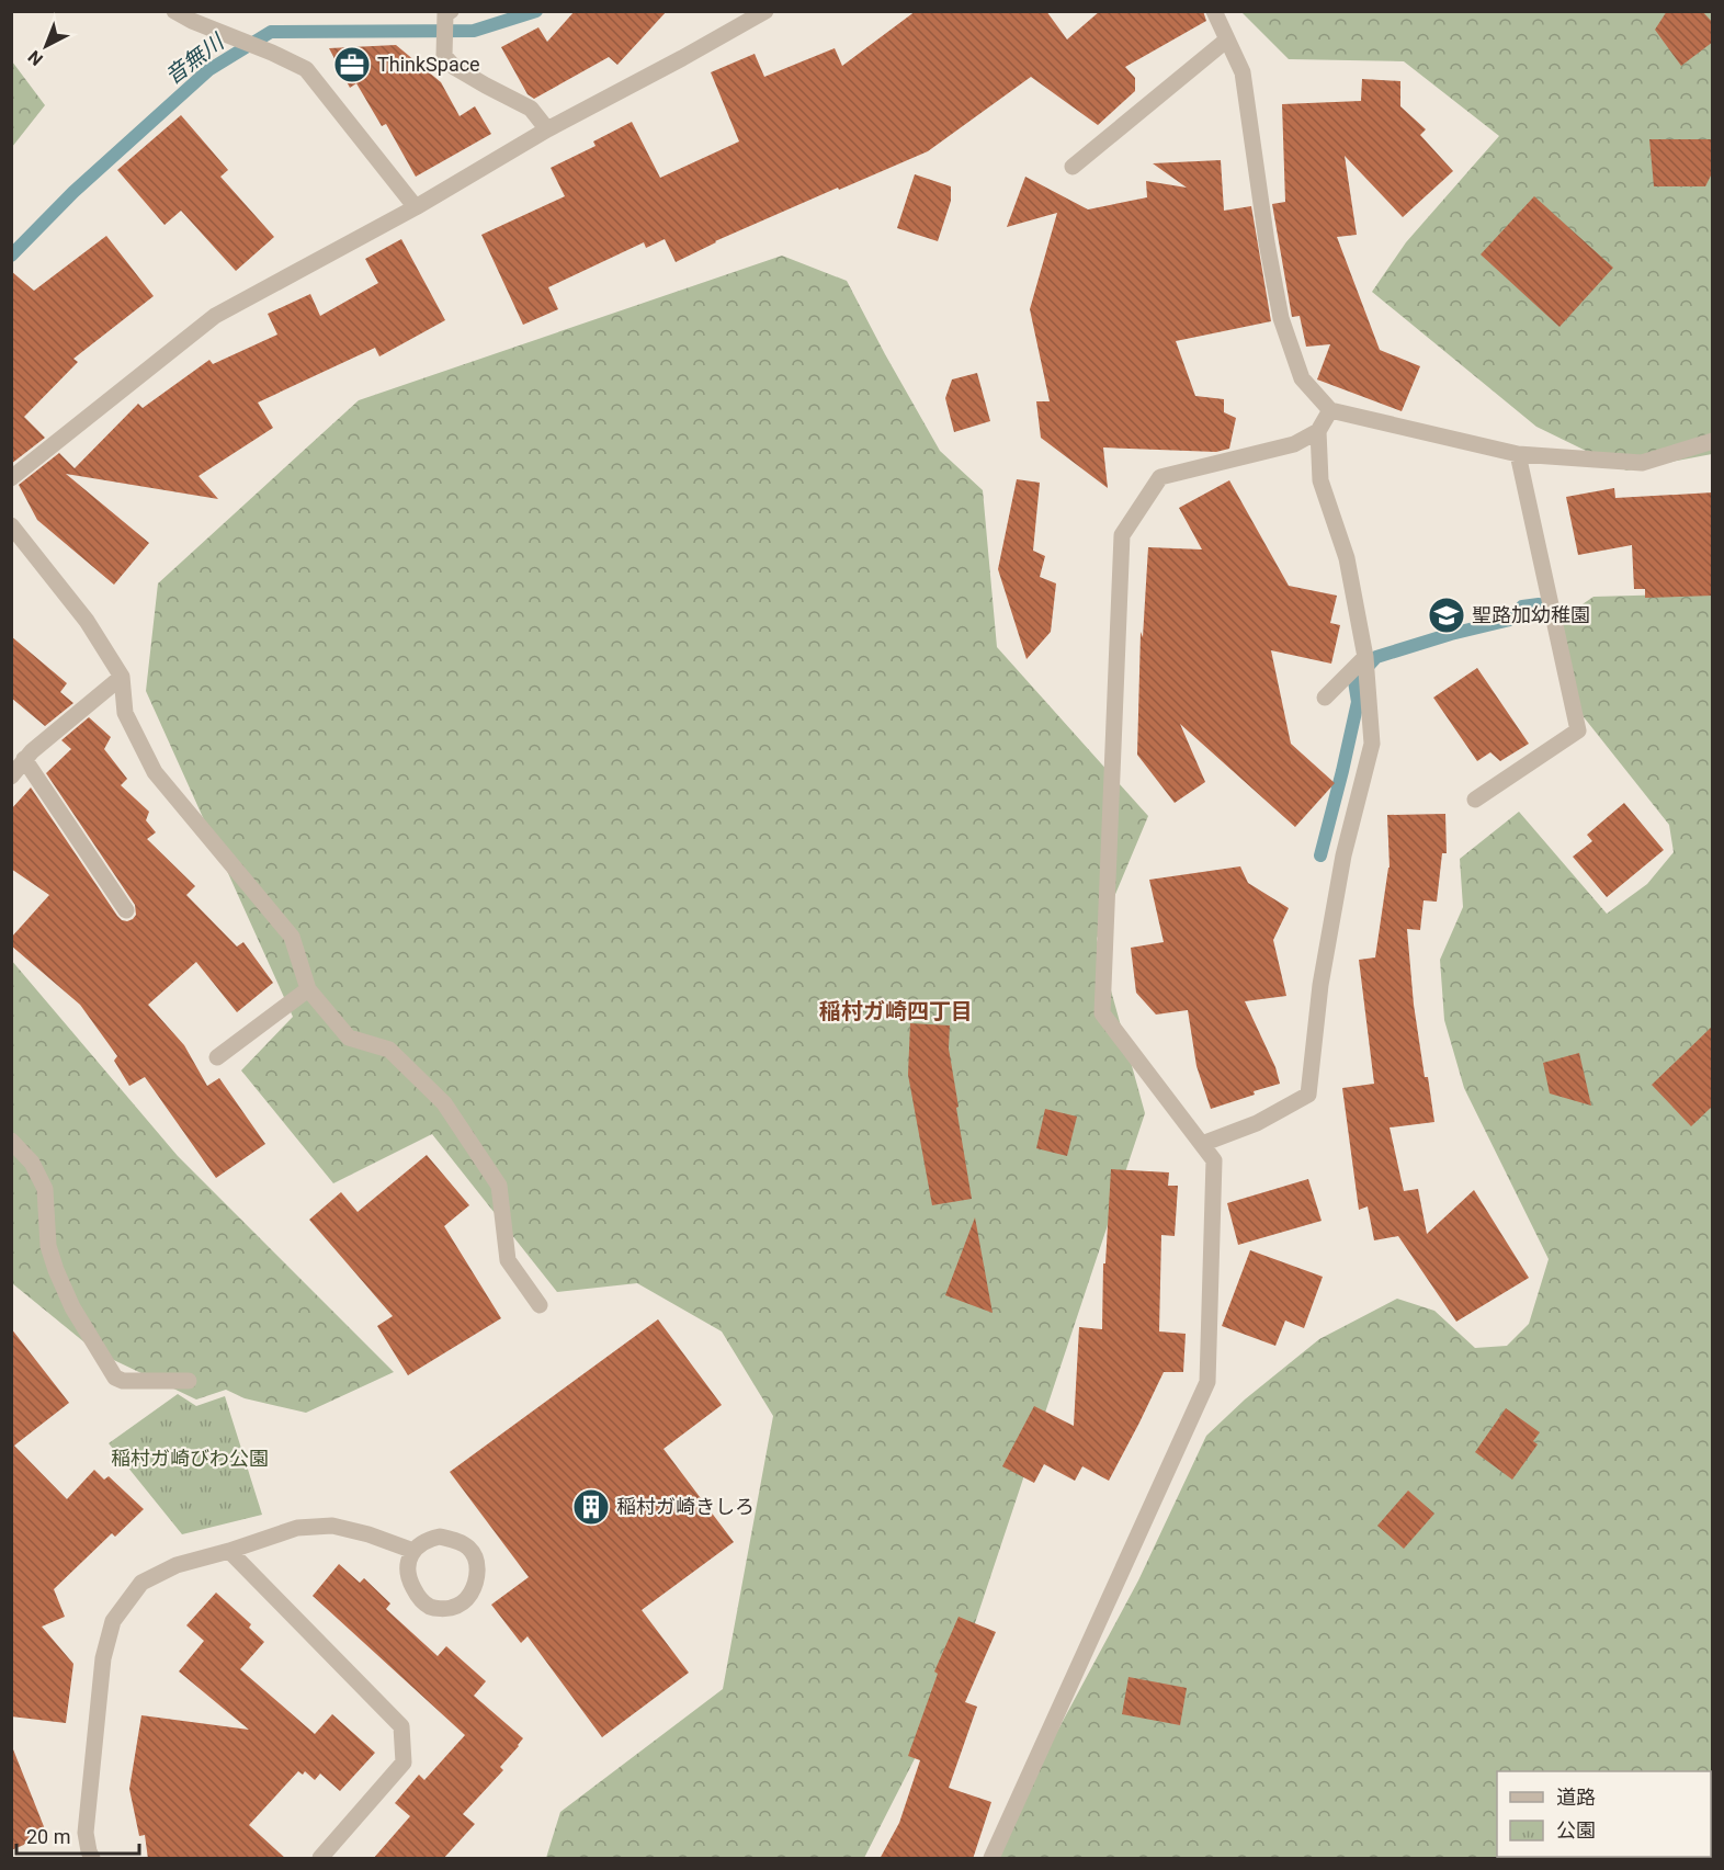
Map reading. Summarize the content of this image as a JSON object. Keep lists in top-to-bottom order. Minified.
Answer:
{"districts":["稲村ガ崎四丁目"],"water":["音無川"],"parks":["稲村ガ崎びわ公園"],"places":{"office":["ThinkSpace"],"school or university":["聖路加幼稚園"],"building":["稲村ガ崎きしろ"]},"legend":["道路","公園"],"scale_bar":"20 m","north":"bottom left"}
